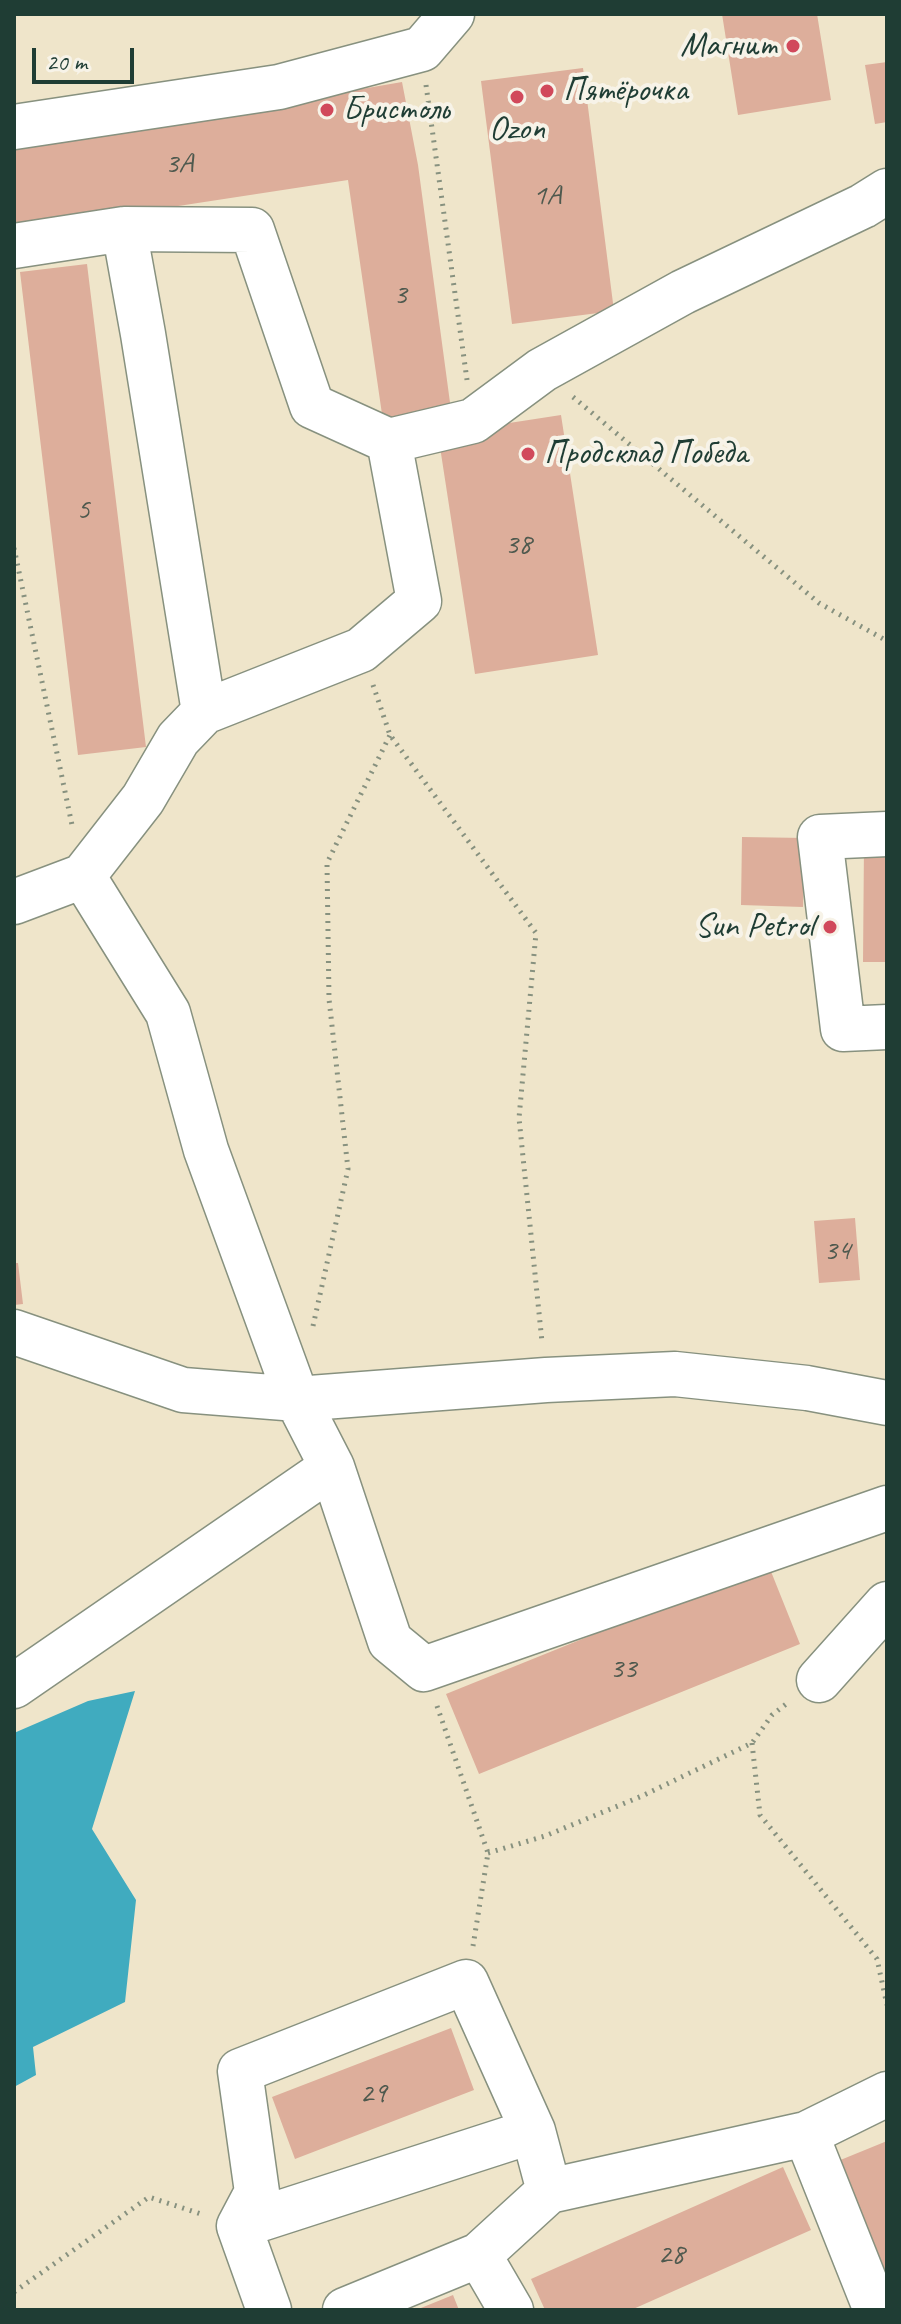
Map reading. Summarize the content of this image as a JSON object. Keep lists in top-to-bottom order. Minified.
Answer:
{"places":["Магнит","Пятёрочка","Ozon","Бристоль","Продсклад Победа","Sun Petrol"],"house_numbers":["3А","1А","3","5","38","34","33","29","28"],"scale_bar":"20 m"}
